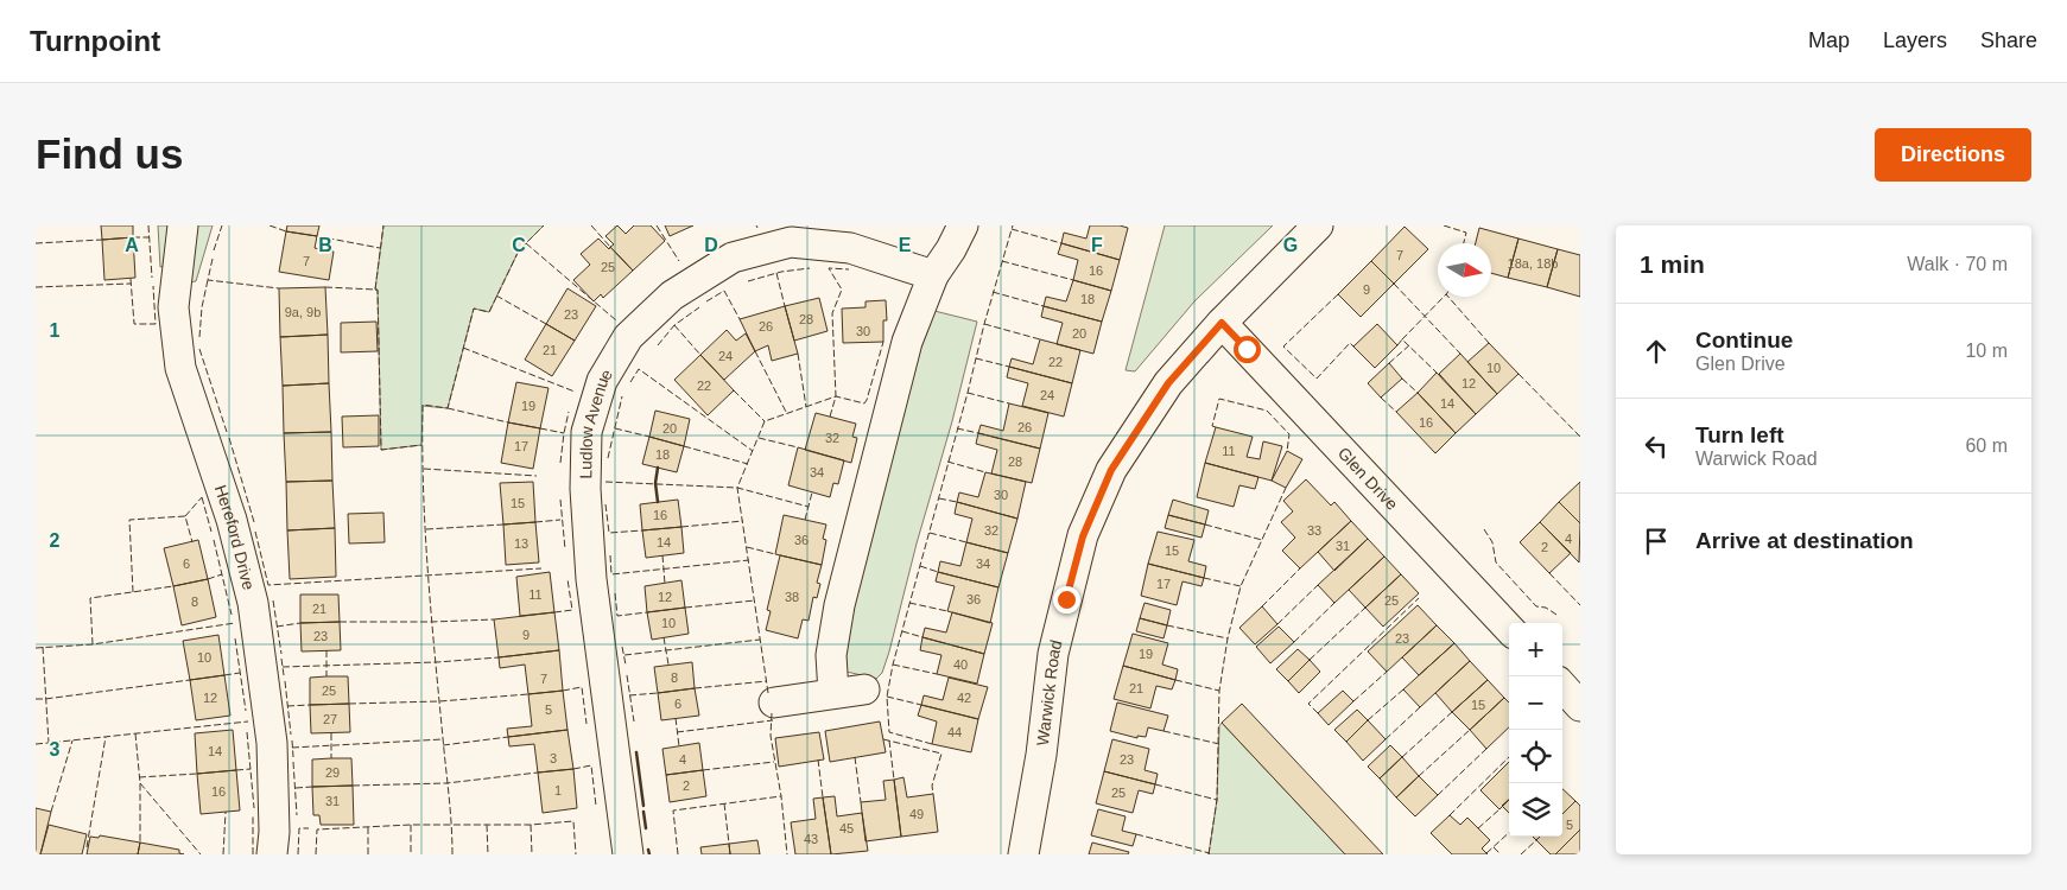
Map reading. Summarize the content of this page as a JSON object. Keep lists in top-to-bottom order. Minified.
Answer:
{"streets":{"street":["Ludlow Avenue","Glen Drive","Hereford Drive","Warwick Road"]},"crossings":[["Glen Drive","Warwick Road"]],"house_numbers":["7","7","18a, 18b","25","16","9","18","9a, 9b","23","28","26","30","20","21","24","22","10","12","22","24","14","19","16","26","20","32","17","11","18","28","34","30","15","16","32","33","4","36","14","13","31","2","15","6","34","17","11","12","38","36","25","8","21","10","9","23","23","19","10","40","8","7","21","25","12","42","6","15","5","27","44","14","3","4","23","29","2","1","16","25","31","49","5","45","43"],"north":"right","page":{"header":"Turnpoint","nav":["Map","Layers","Share"],"buttons":"Directions","title":"Find us","heading":["1 min","Walk · 70 m"],"list":[["Continue","Glen Drive","10 m"],["Turn left","Warwick Road","60 m"],"Arrive at destination"],"map_buttons":["+","−"]},"grid":{"columns":["A","B","C","D","E","F","G"],"rows":["1","2","3"]}}
